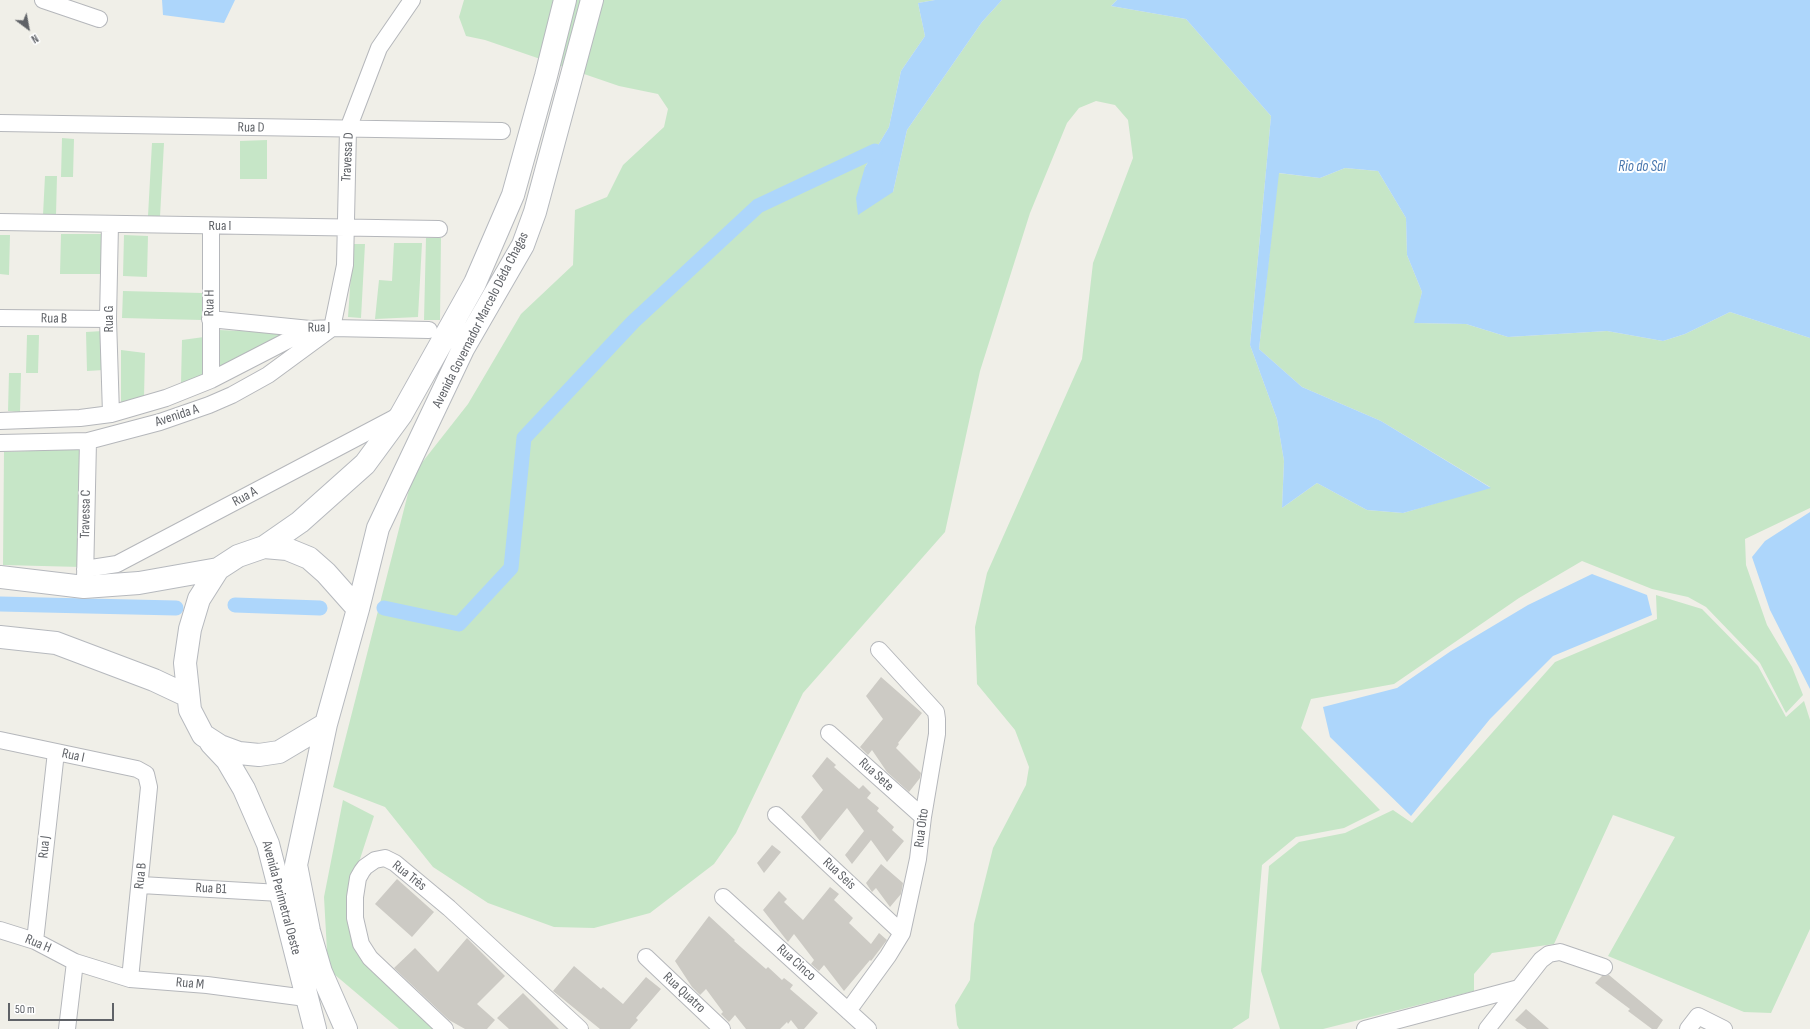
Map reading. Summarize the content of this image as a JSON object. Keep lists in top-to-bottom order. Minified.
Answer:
{"streets":{"main road":["Avenida Governador Marcelo Déda Chagas","Rua A","Avenida Perimetral Oeste"],"street":["Rua D","Travessa D","Rua I","Rua H","Rua B","Rua G","Rua J","Avenida A","Travessa C","Rua Sete","Rua Oito","Rua Seis","Rua Três","Rua B1","Rua Cinco","Rua M","Rua Quatro"]},"crossings":[["Rua D","Travessa D"],["Travessa D","Rua I"],["Travessa D","Rua J"],["Travessa D","Avenida A"],["Rua I","Rua H"],["Rua I","Rua B"],["Rua I","Rua G"],["Rua I","Rua J"],["Rua H","Rua J"],["Rua H","Avenida A"],["Rua H","Rua M"],["Rua B","Rua G"],["Rua B","Rua B1"],["Rua B","Rua M"],["Rua G","Avenida A"],["Avenida Governador Marcelo Déda Chagas","Rua A"],["Avenida Governador Marcelo Déda Chagas","Avenida Perimetral Oeste"],["Rua J","Avenida A"],["Avenida A","Travessa C"],["Rua A","Travessa C"],["Rua Sete","Rua Oito"],["Rua Oito","Rua Seis"],["Rua Oito","Rua Cinco"],["Rua B1","Avenida Perimetral Oeste"],["Avenida Perimetral Oeste","Rua M"]],"water":["Rio do Sal"],"scale_bar":"50 m","north":"bottom right"}
